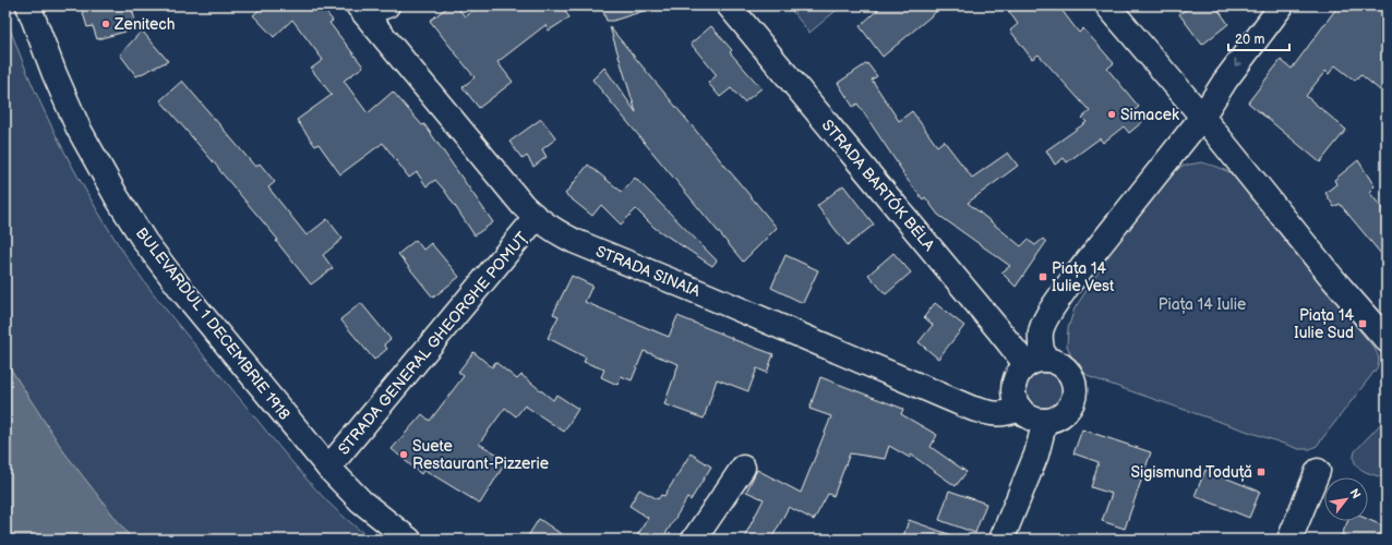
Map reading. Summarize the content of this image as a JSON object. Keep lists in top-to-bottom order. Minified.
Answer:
{"streets":{"street":["STRADA BARTÓK BÉLA","STRADA SINAIA","BULEVARDUL 1 DECEMBRIE 1918","STRADA GENERAL GHEORGHE POMUȚ"]},"crossings":[["STRADA BARTÓK BÉLA","STRADA SINAIA"],["STRADA SINAIA","STRADA GENERAL GHEORGHE POMUȚ"],["BULEVARDUL 1 DECEMBRIE 1918","STRADA GENERAL GHEORGHE POMUȚ"]],"parks":["Piața 14 Iulie"],"places":{"other":["Zenitech","Simacek","Suete Restaurant-Pizzerie"],"transit":["Piața 14 Iulie Vest","Piața 14 Iulie Sud","Sigismund Toduță"]},"scale_bar":"20 m","north":"top right"}
